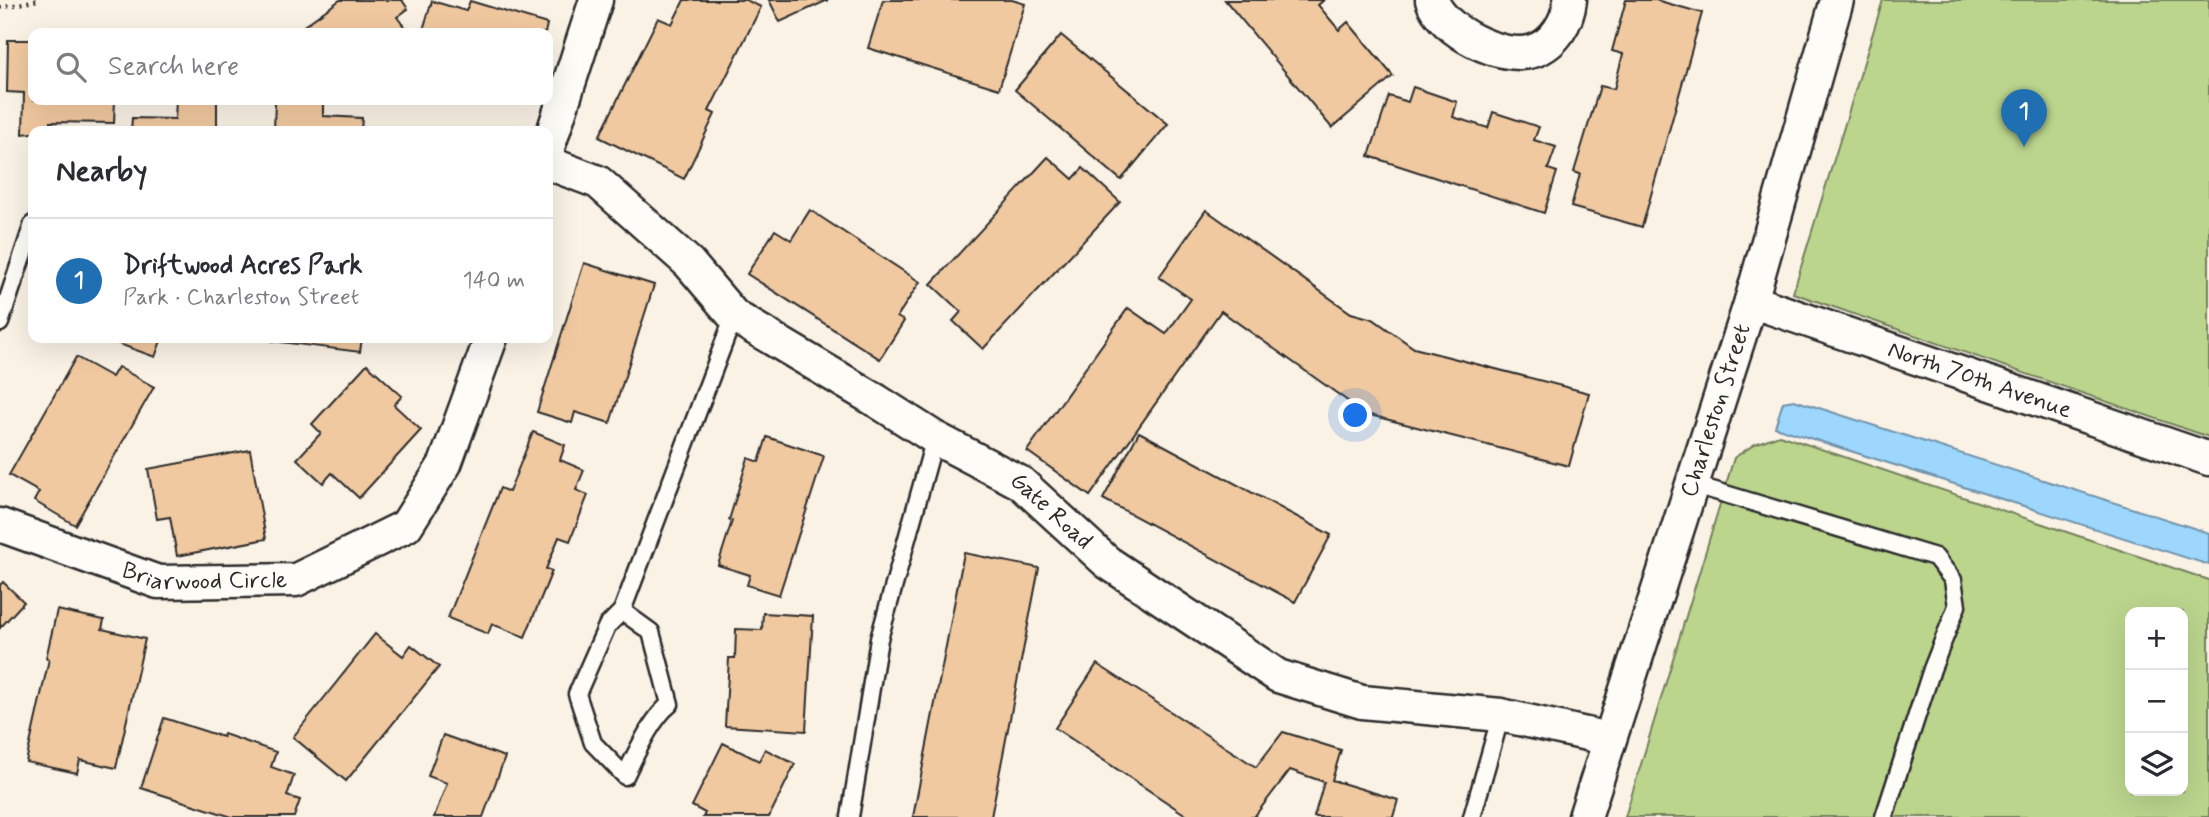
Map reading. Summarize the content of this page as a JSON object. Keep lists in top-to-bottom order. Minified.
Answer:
{"streets":{"street":["North 70th Avenue","Charleston Street","Gate Road","Briarwood Circle"]},"crossings":[["North 70th Avenue","Charleston Street"],["Charleston Street","Gate Road"]],"page":{"search":"Search here","pins":"1","heading":"Nearby","list":[{"mark":"1","name":"Driftwood Acres Park","note":"Park · Charleston Street","value":"140 m"}],"map_buttons":["+","−"]}}
